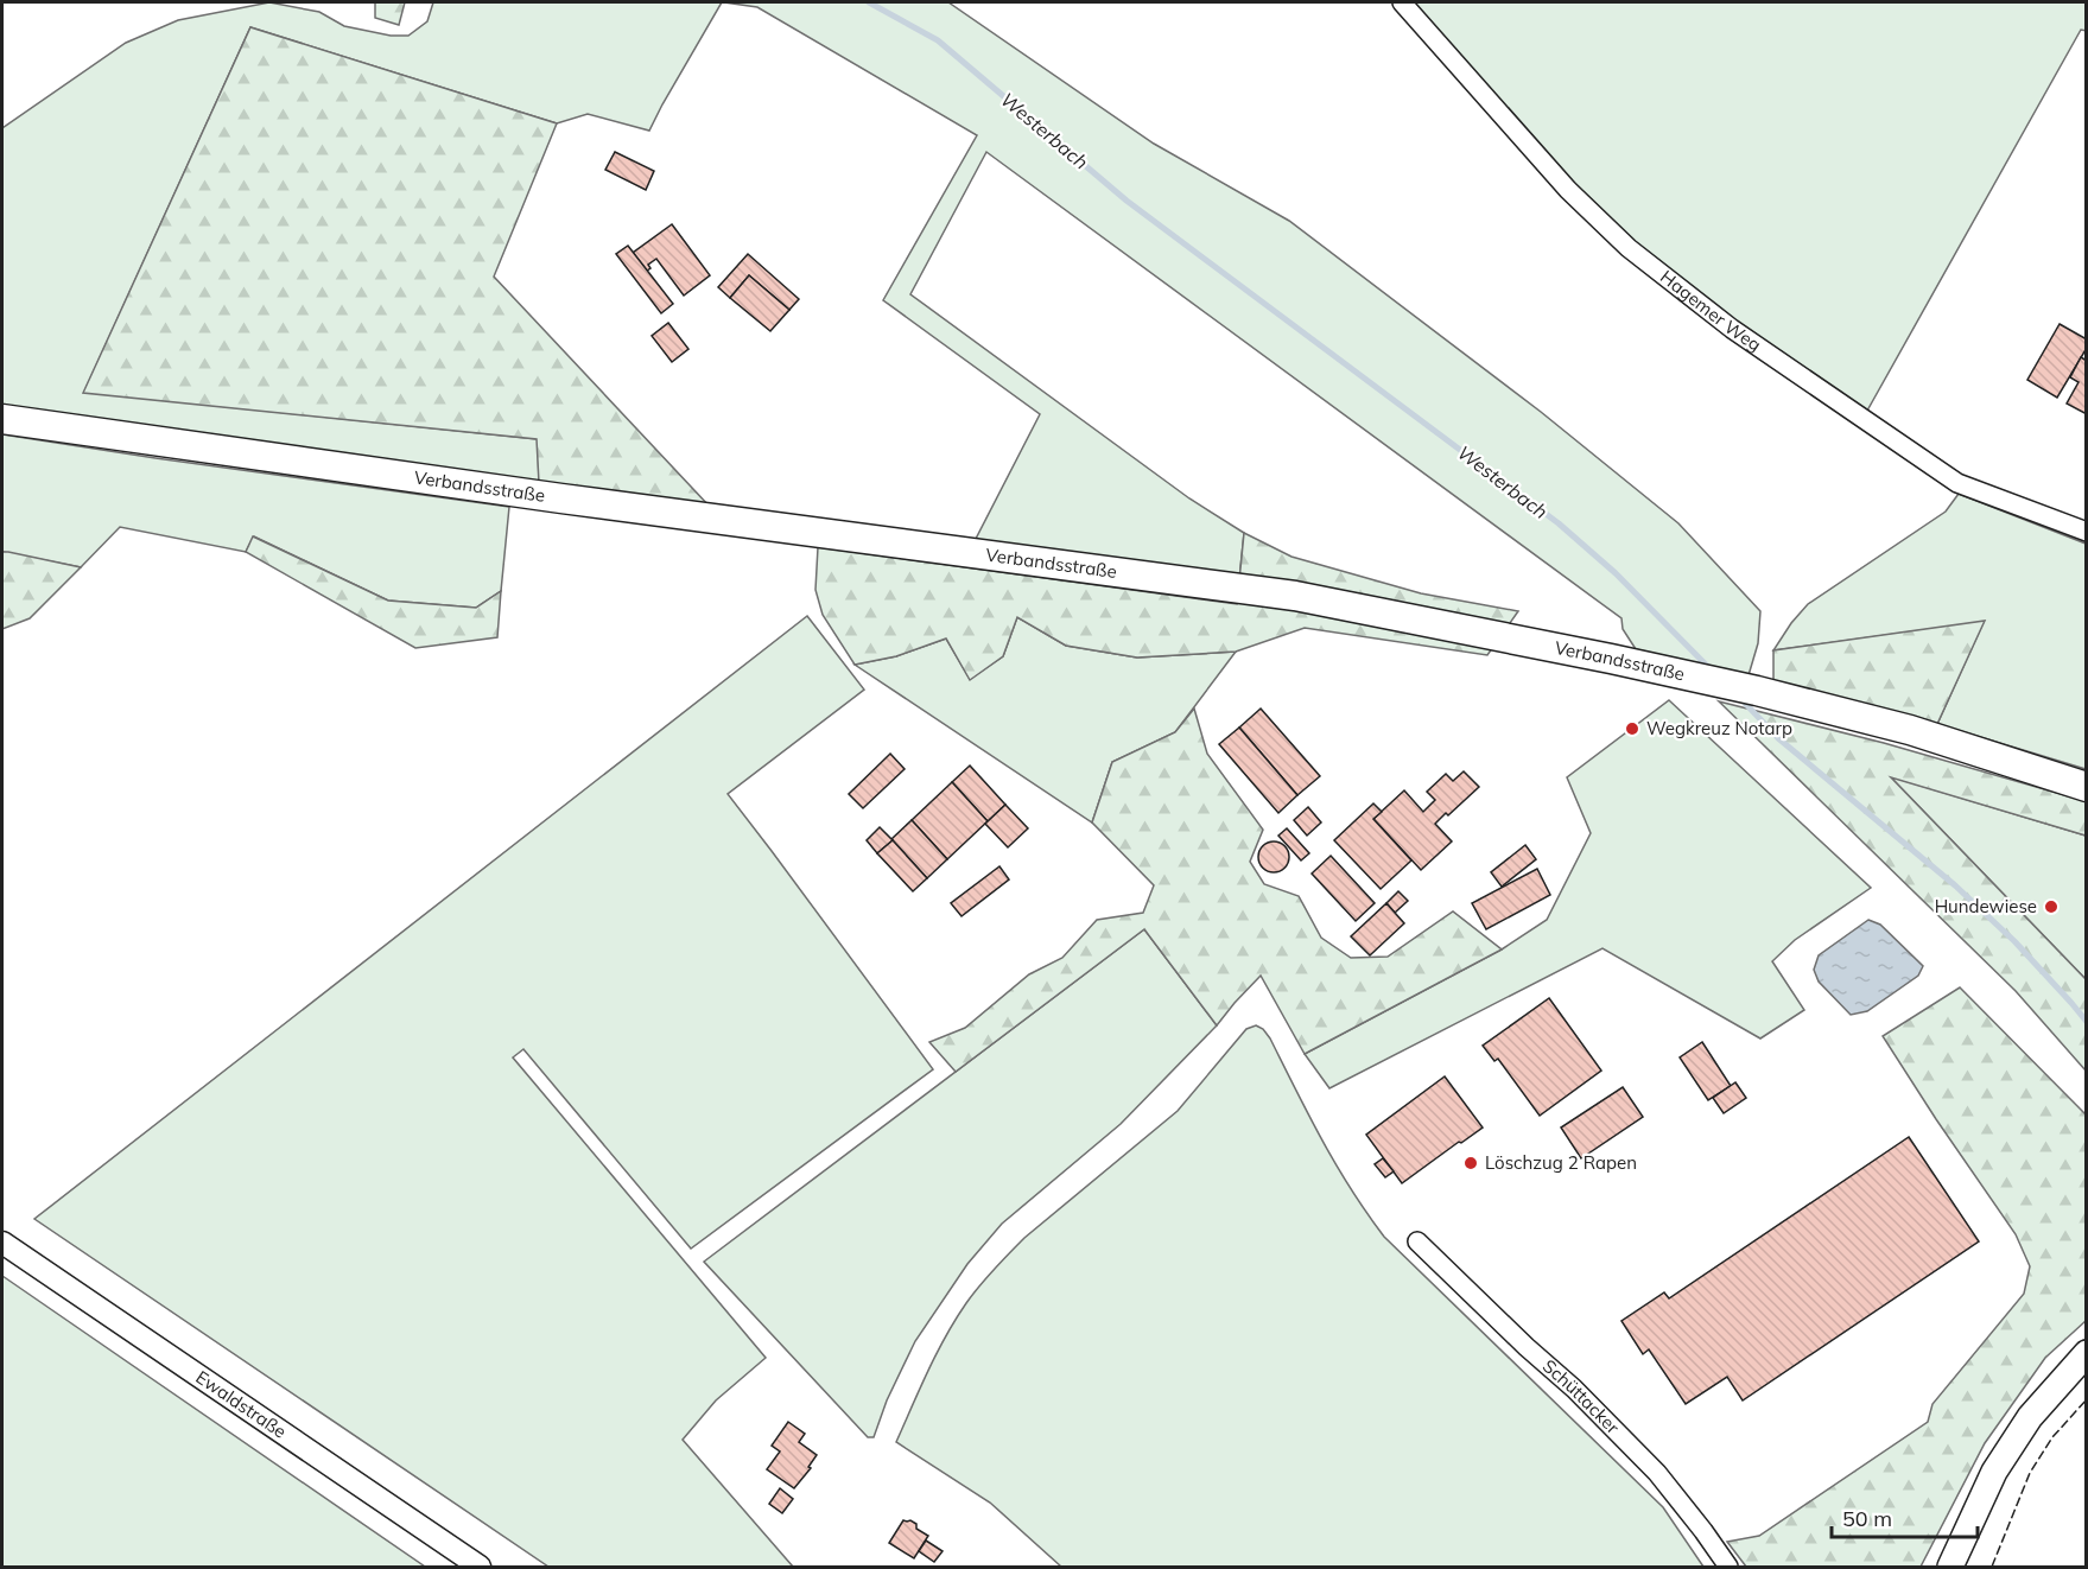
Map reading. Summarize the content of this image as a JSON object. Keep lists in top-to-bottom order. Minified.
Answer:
{"streets":{"main road":["Verbandsstraße"],"street":["Hagemer Weg","Schüttacker","Ewaldstraße"]},"water":["Westerbach"],"places":["Wegkreuz Notarp","Hundewiese","Löschzug 2 Rapen"],"scale_bar":"50 m"}
